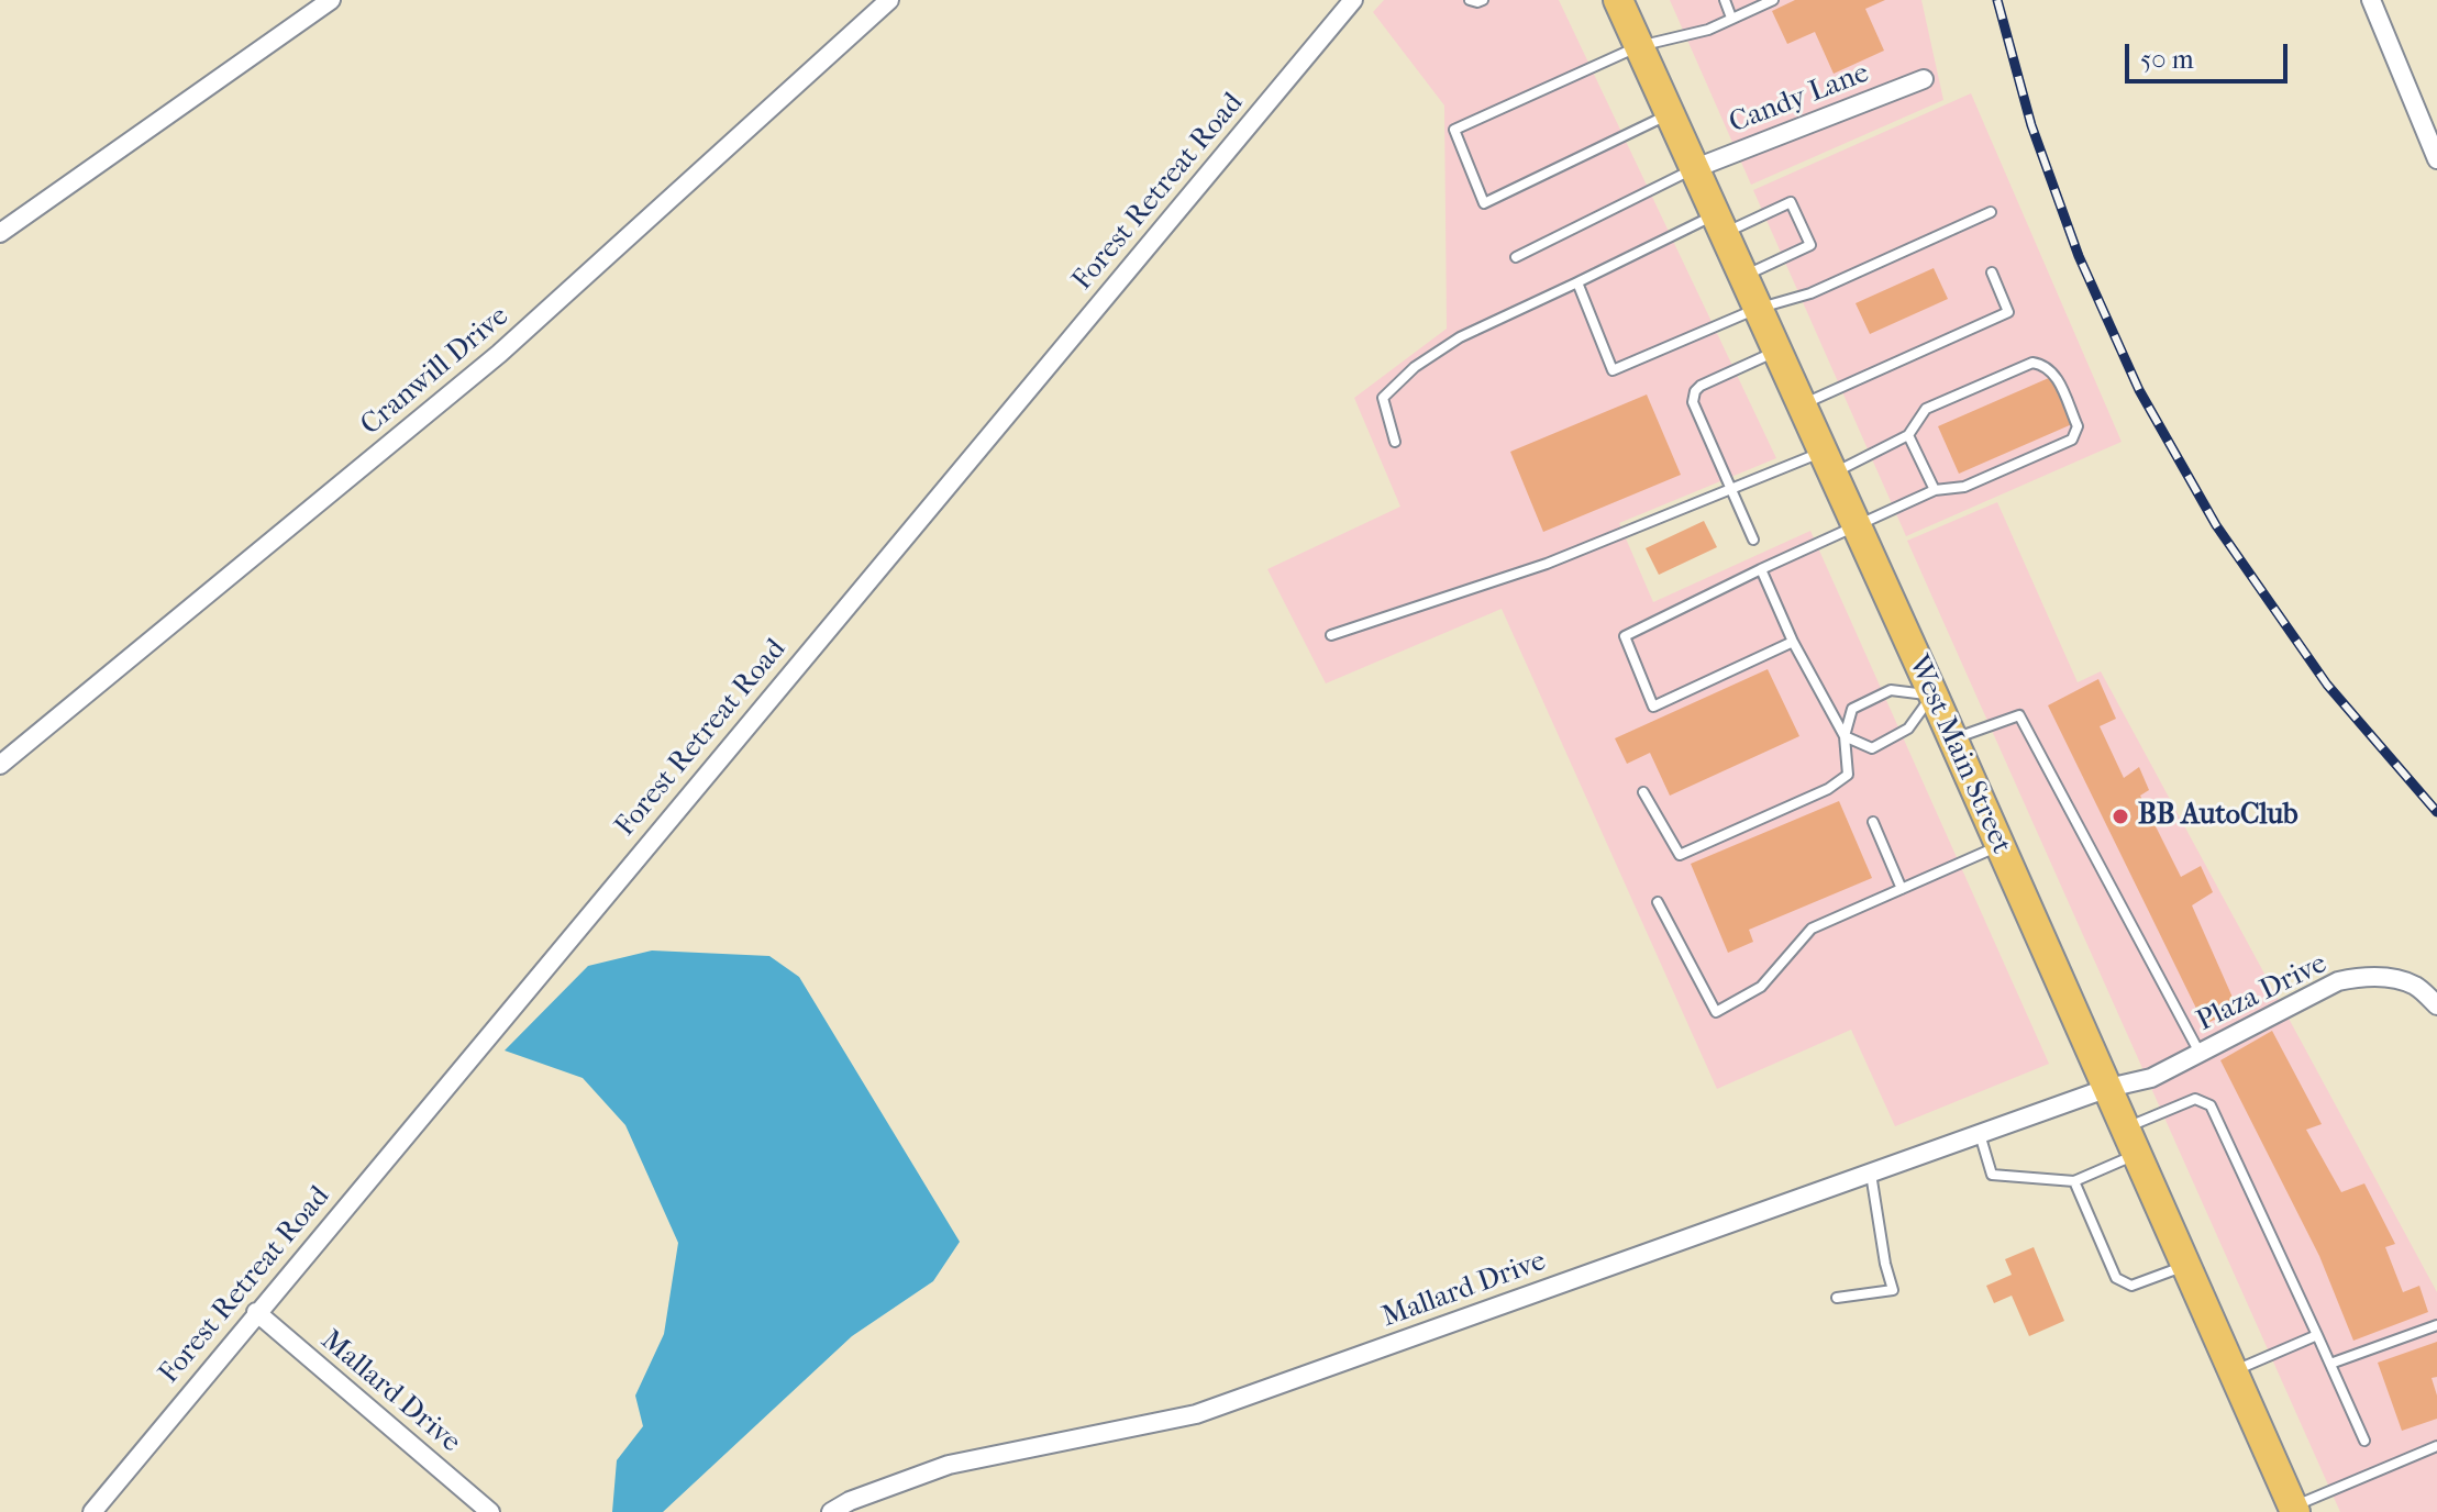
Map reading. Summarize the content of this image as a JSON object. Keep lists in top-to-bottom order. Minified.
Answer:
{"streets":{"main road":["West Main Street"],"street":["Candy Lane","Forest Retreat Road","Cranwill Drive","Plaza Drive","Mallard Drive"]},"crossings":[["Candy Lane","West Main Street"],["Forest Retreat Road","Mallard Drive"],["West Main Street","Plaza Drive"],["West Main Street","Mallard Drive"],["Plaza Drive","Mallard Drive"]],"places":["BB AutoClub"],"scale_bar":"50 m"}
